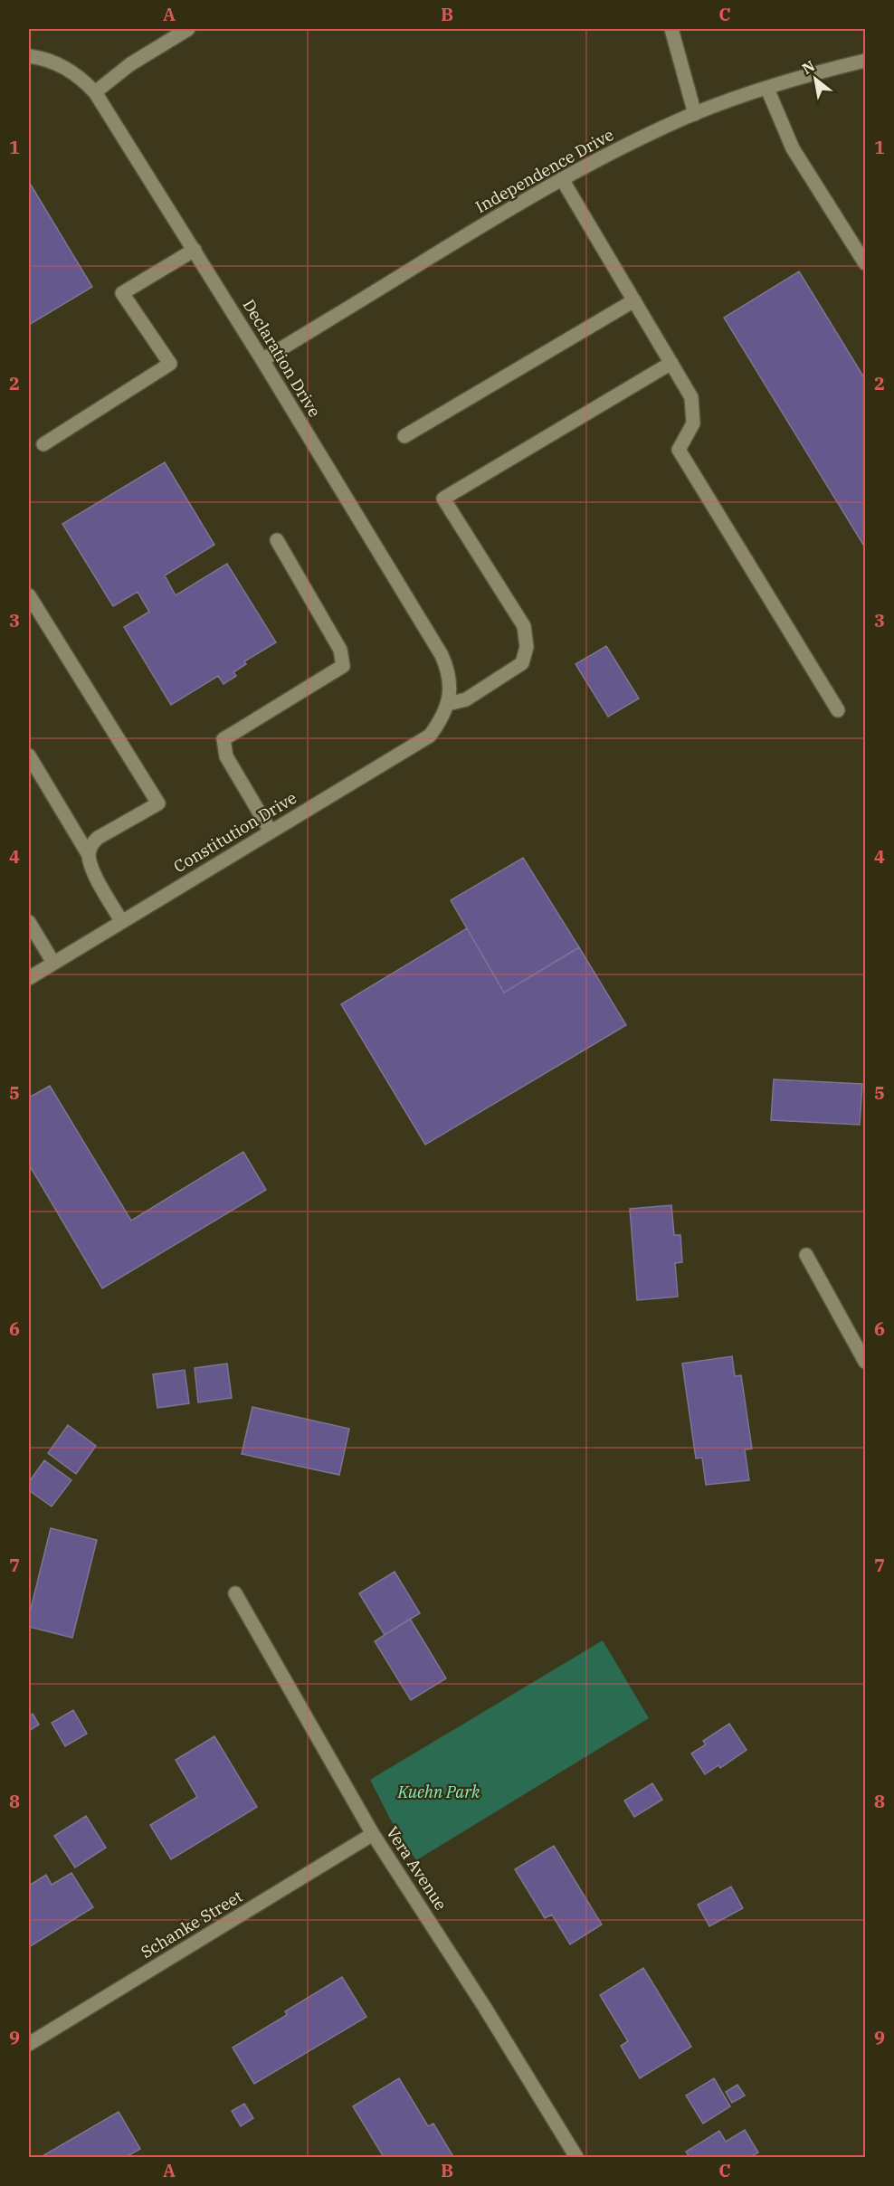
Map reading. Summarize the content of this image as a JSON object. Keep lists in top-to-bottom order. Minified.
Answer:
{"streets":{"street":["Independence Drive","Declaration Drive","Constitution Drive","Vera Avenue","Schanke Street"]},"crossings":[["Independence Drive","Declaration Drive"],["Declaration Drive","Constitution Drive"],["Vera Avenue","Schanke Street"]],"parks":["Kuehn Park"],"north":"top left","grid":{"columns":["A","B","C"],"rows":["1","2","3","4","5","6","7","8","9"]}}
